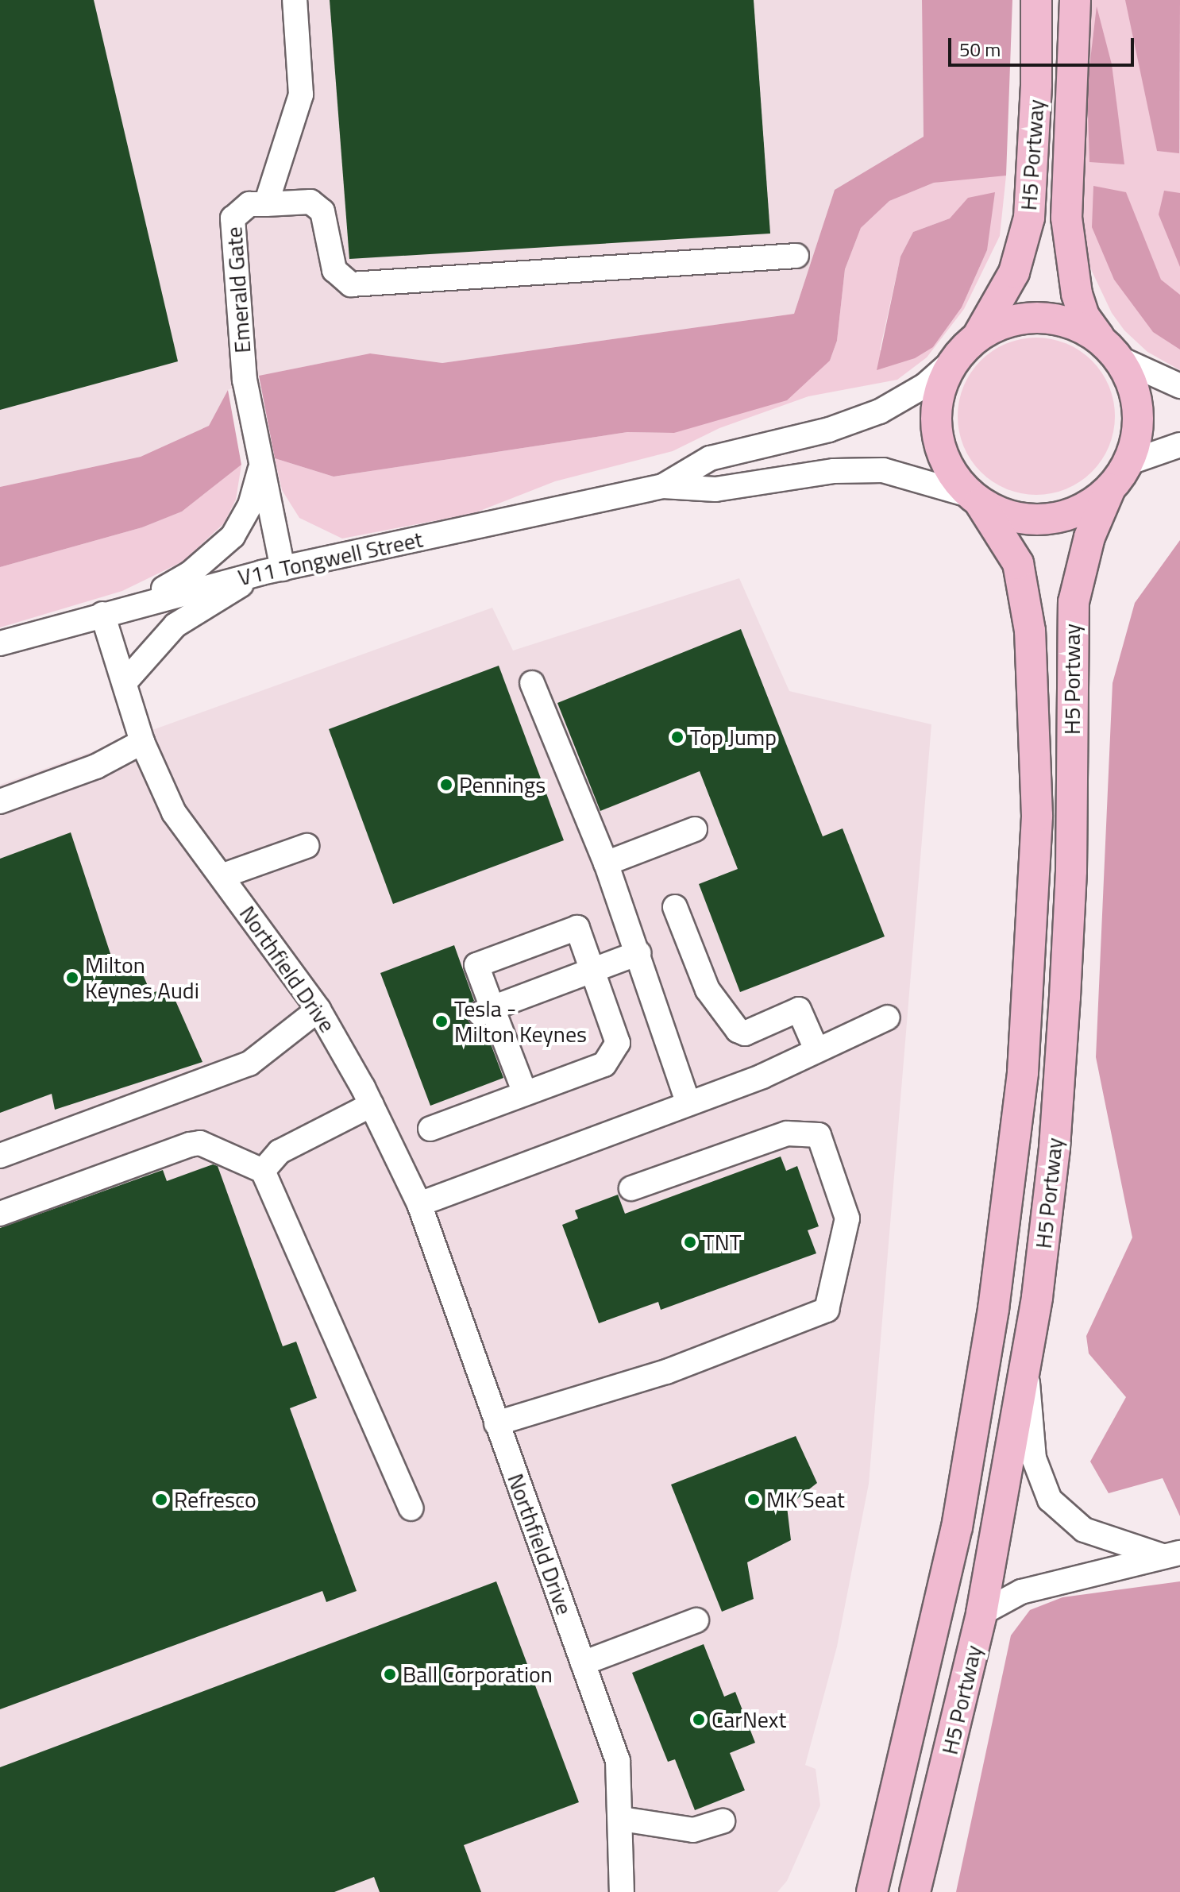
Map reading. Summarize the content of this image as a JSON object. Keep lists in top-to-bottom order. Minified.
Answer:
{"streets":{"main road":["H5 Portway"],"street":["Emerald Gate","V11 Tongwell Street","Northfield Drive"]},"crossings":[["H5 Portway","V11 Tongwell Street"],["Emerald Gate","V11 Tongwell Street"],["V11 Tongwell Street","Northfield Drive"]],"places":["Top Jump","Pennings","Milton Keynes Audi","Tesla - Milton Keynes","TNT","Refresco","MK Seat","Ball Corporation","CarNext"],"scale_bar":"50 m"}
